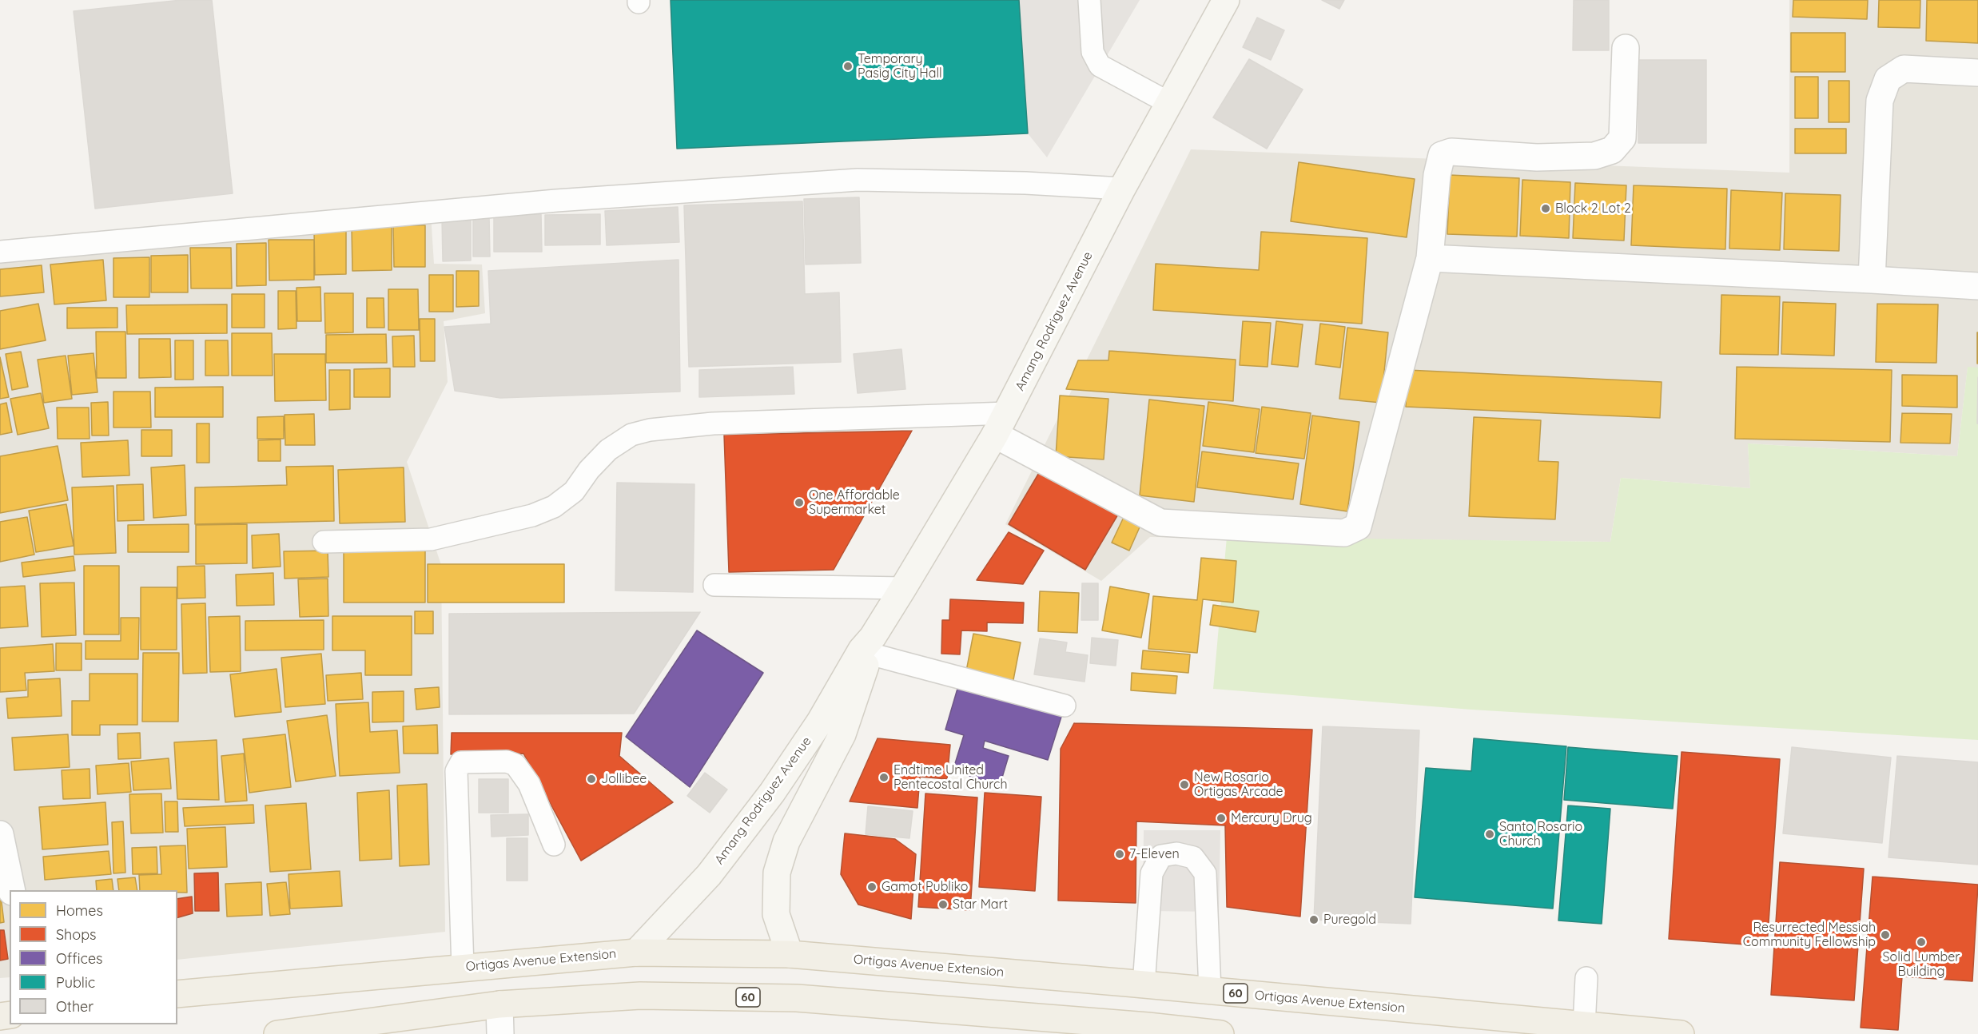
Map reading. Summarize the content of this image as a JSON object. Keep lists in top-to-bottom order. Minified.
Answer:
{"streets":{"main road":["Amang Rodriguez Avenue","Ortigas Avenue Extension","60"]},"crossings":[["Amang Rodriguez Avenue","Ortigas Avenue Extension"]],"places":["Temporary Pasig City Hall","Block 2 Lot 2","One Affordable Supermarket","Endtime United Pentecostal Church","Jollibee","New Rosario Ortigas Arcade","Mercury Drug","Santo Rosario Church","7-Eleven","Gamot Publiko","Star Mart","Puregold","Resurrected Messiah Community Fellowship","Solid Lumber Building"],"legend":["Homes","Shops","Offices","Public","Other"]}
